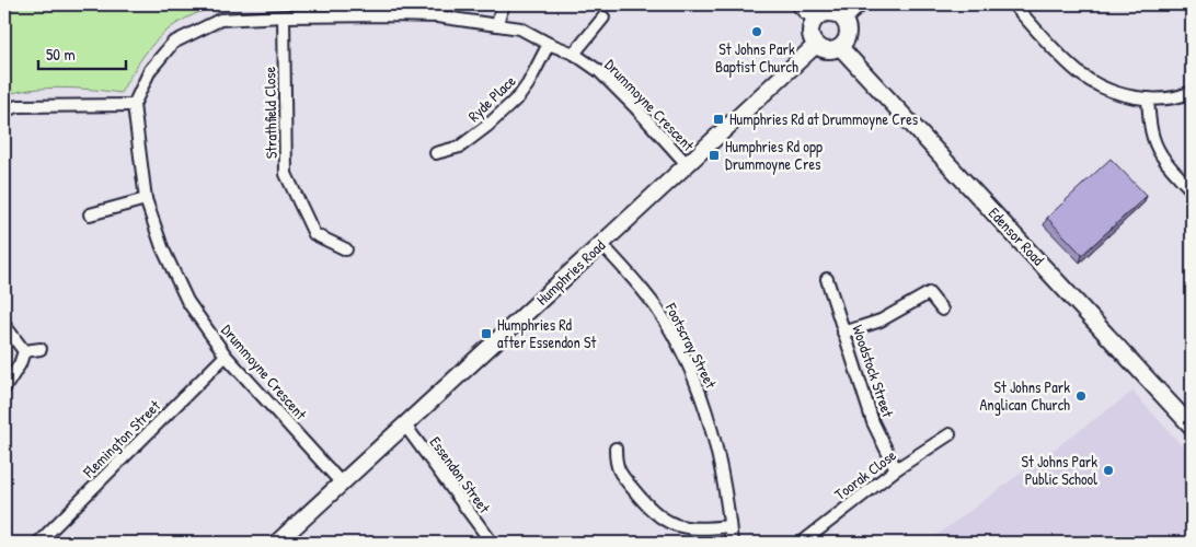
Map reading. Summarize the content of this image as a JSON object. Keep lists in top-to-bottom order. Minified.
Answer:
{"streets":{"main road":["Edensor Road","Humphries Road"],"street":["Ryde Place","Drummoyne Crescent","Strathfield Close","Footscray Street","Woodstock Street","Flemington Street","Essendon Street","Toorak Close"]},"crossings":[["Ryde Place","Drummoyne Crescent"],["Drummoyne Crescent","Strathfield Close"],["Drummoyne Crescent","Humphries Road"],["Drummoyne Crescent","Flemington Street"],["Edensor Road","Humphries Road"],["Humphries Road","Footscray Street"],["Humphries Road","Essendon Street"],["Woodstock Street","Toorak Close"]],"places":{"other":["St Johns Park Baptist Church","St Johns Park Anglican Church","St Johns Park Public School"],"transit":["Humphries Rd at Drummoyne Cres","Humphries Rd opp Drummoyne Cres","Humphries Rd after Essendon St"]},"scale_bar":"50 m"}
